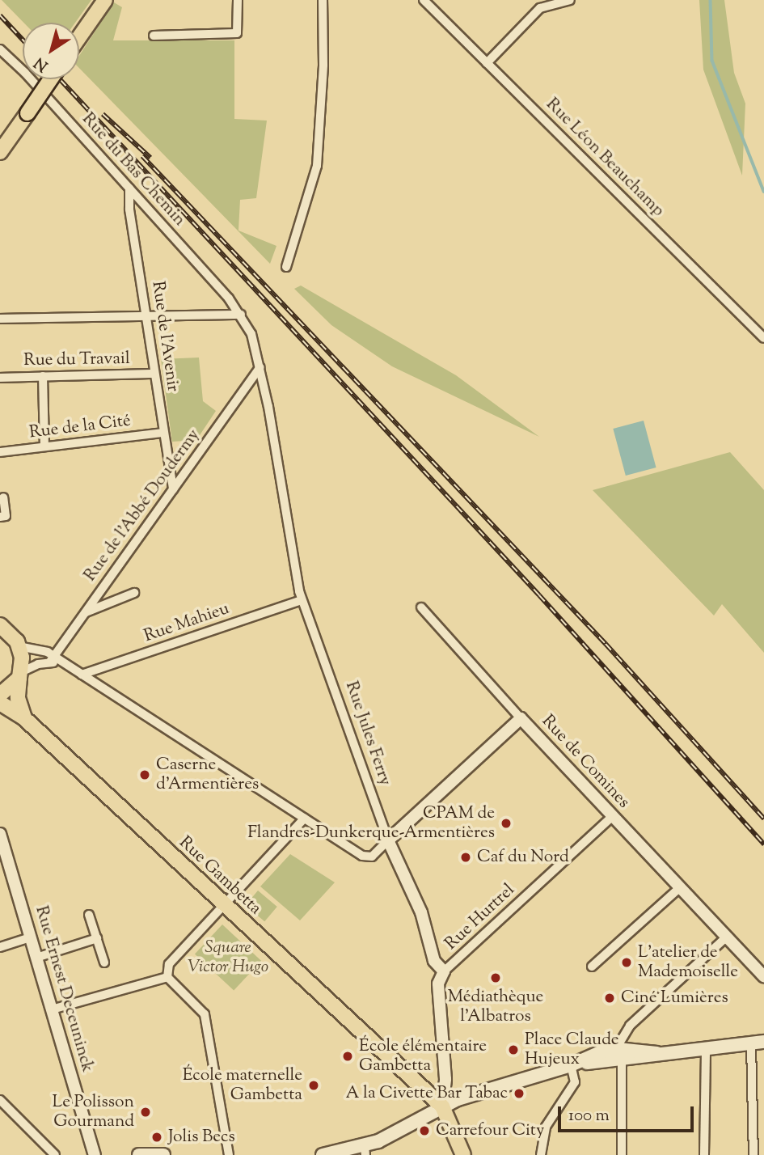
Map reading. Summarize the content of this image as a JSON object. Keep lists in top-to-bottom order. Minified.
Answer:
{"streets":{"main road":["Rue Gambetta"],"street":["Rue Léon Beauchamp","Rue du Bas Chemin","Rue de l'Avenir","Rue du Travail","Rue de la Cité","Rue de l'Abbé Doudermy","Rue Mahieu","Rue Jules Ferry","Rue de Comines","Rue Hurtrel","Rue Ernest Deceuninck"]},"crossings":[["Rue du Bas Chemin","Rue de l'Avenir"],["Rue du Bas Chemin","Rue Jules Ferry"],["Rue de l'Avenir","Rue du Travail"],["Rue de l'Avenir","Rue de la Cité"],["Rue de l'Avenir","Rue de l'Abbé Doudermy"],["Rue de l'Abbé Doudermy","Rue Jules Ferry"],["Rue Mahieu","Rue Jules Ferry"],["Rue Jules Ferry","Rue Hurtrel"],["Rue de Comines","Rue Hurtrel"]],"parks":["Square Victor Hugo"],"places":["Caserne d'Armentières","CPAM de Flandres-Dunkerque-Armentières","Caf du Nord","L'atelier de Mademoiselle","Médiathèque l'Albatros","Ciné Lumières","Place Claude Hujeux","École élémentaire Gambetta","École maternelle Gambetta","A la Civette Bar Tabac","Le Polisson Gourmand","Carrefour City","Jolis Becs"],"scale_bar":"100 m","north":"bottom left"}
